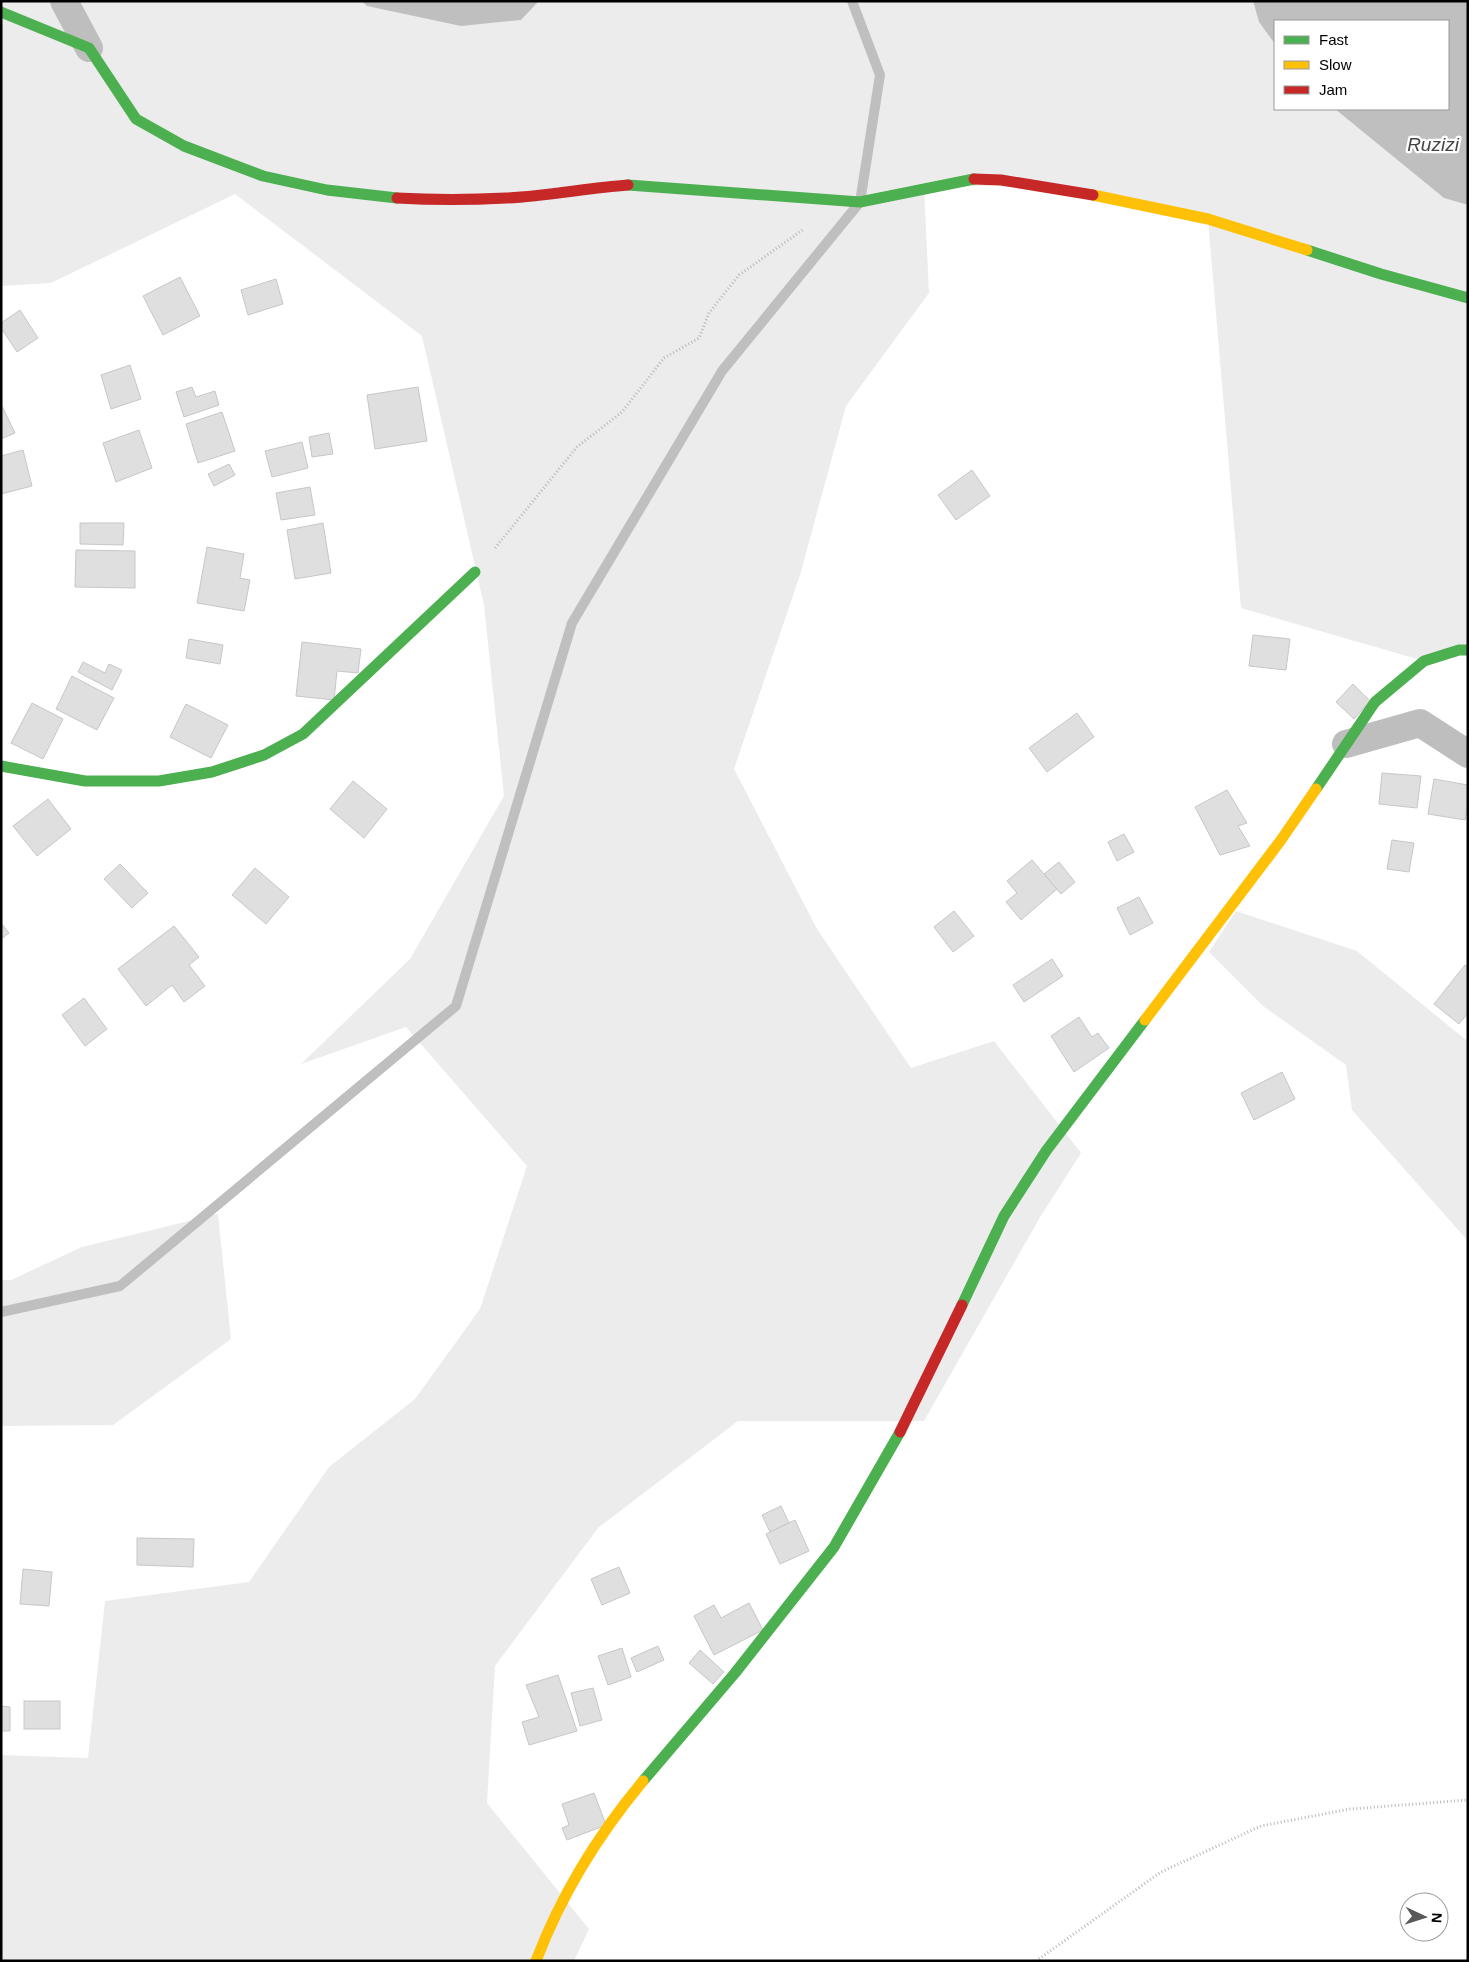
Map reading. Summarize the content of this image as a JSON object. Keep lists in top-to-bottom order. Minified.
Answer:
{"water":["Ruzizi"],"legend":["Fast","Slow","Jam"],"north":"right"}
